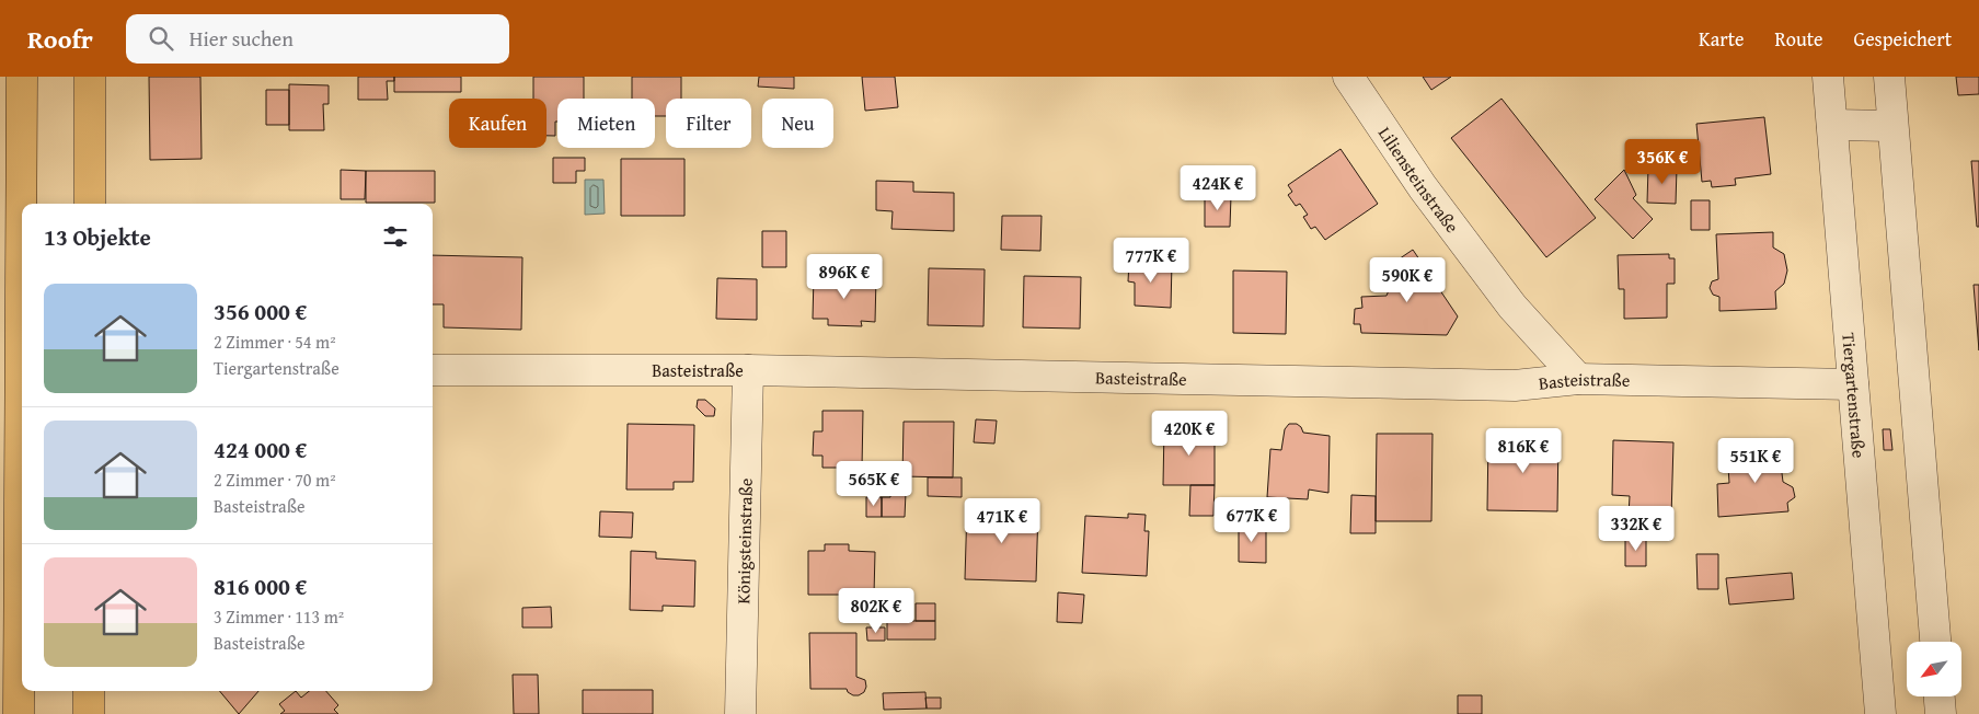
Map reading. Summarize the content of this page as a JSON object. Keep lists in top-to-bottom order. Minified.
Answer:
{"streets":{"street":["Liliensteinstraße","Basteistraße","Tiergartenstraße","Königsteinstraße"]},"crossings":[["Liliensteinstraße","Basteistraße"],["Basteistraße","Tiergartenstraße"],["Basteistraße","Königsteinstraße"]],"north":"bottom left","page":{"header":"Roofr","search":"Hier suchen","nav":["Karte","Route","Gespeichert"],"chip":["Kaufen","Mieten","Filter","Neu"],"price":["356K €","424K €","777K €","896K €","590K €","420K €","816K €","551K €","565K €","677K €","471K €","332K €","802K €"],"heading":"13 Objekte","list":[{"name":"356 000 €","note":"2 Zimmer · 54 m² · Tiergartenstraße"},{"name":"424 000 €","note":"2 Zimmer · 70 m² · Basteistraße"},{"name":"816 000 €","note":"3 Zimmer · 113 m² · Basteistraße"}]}}
